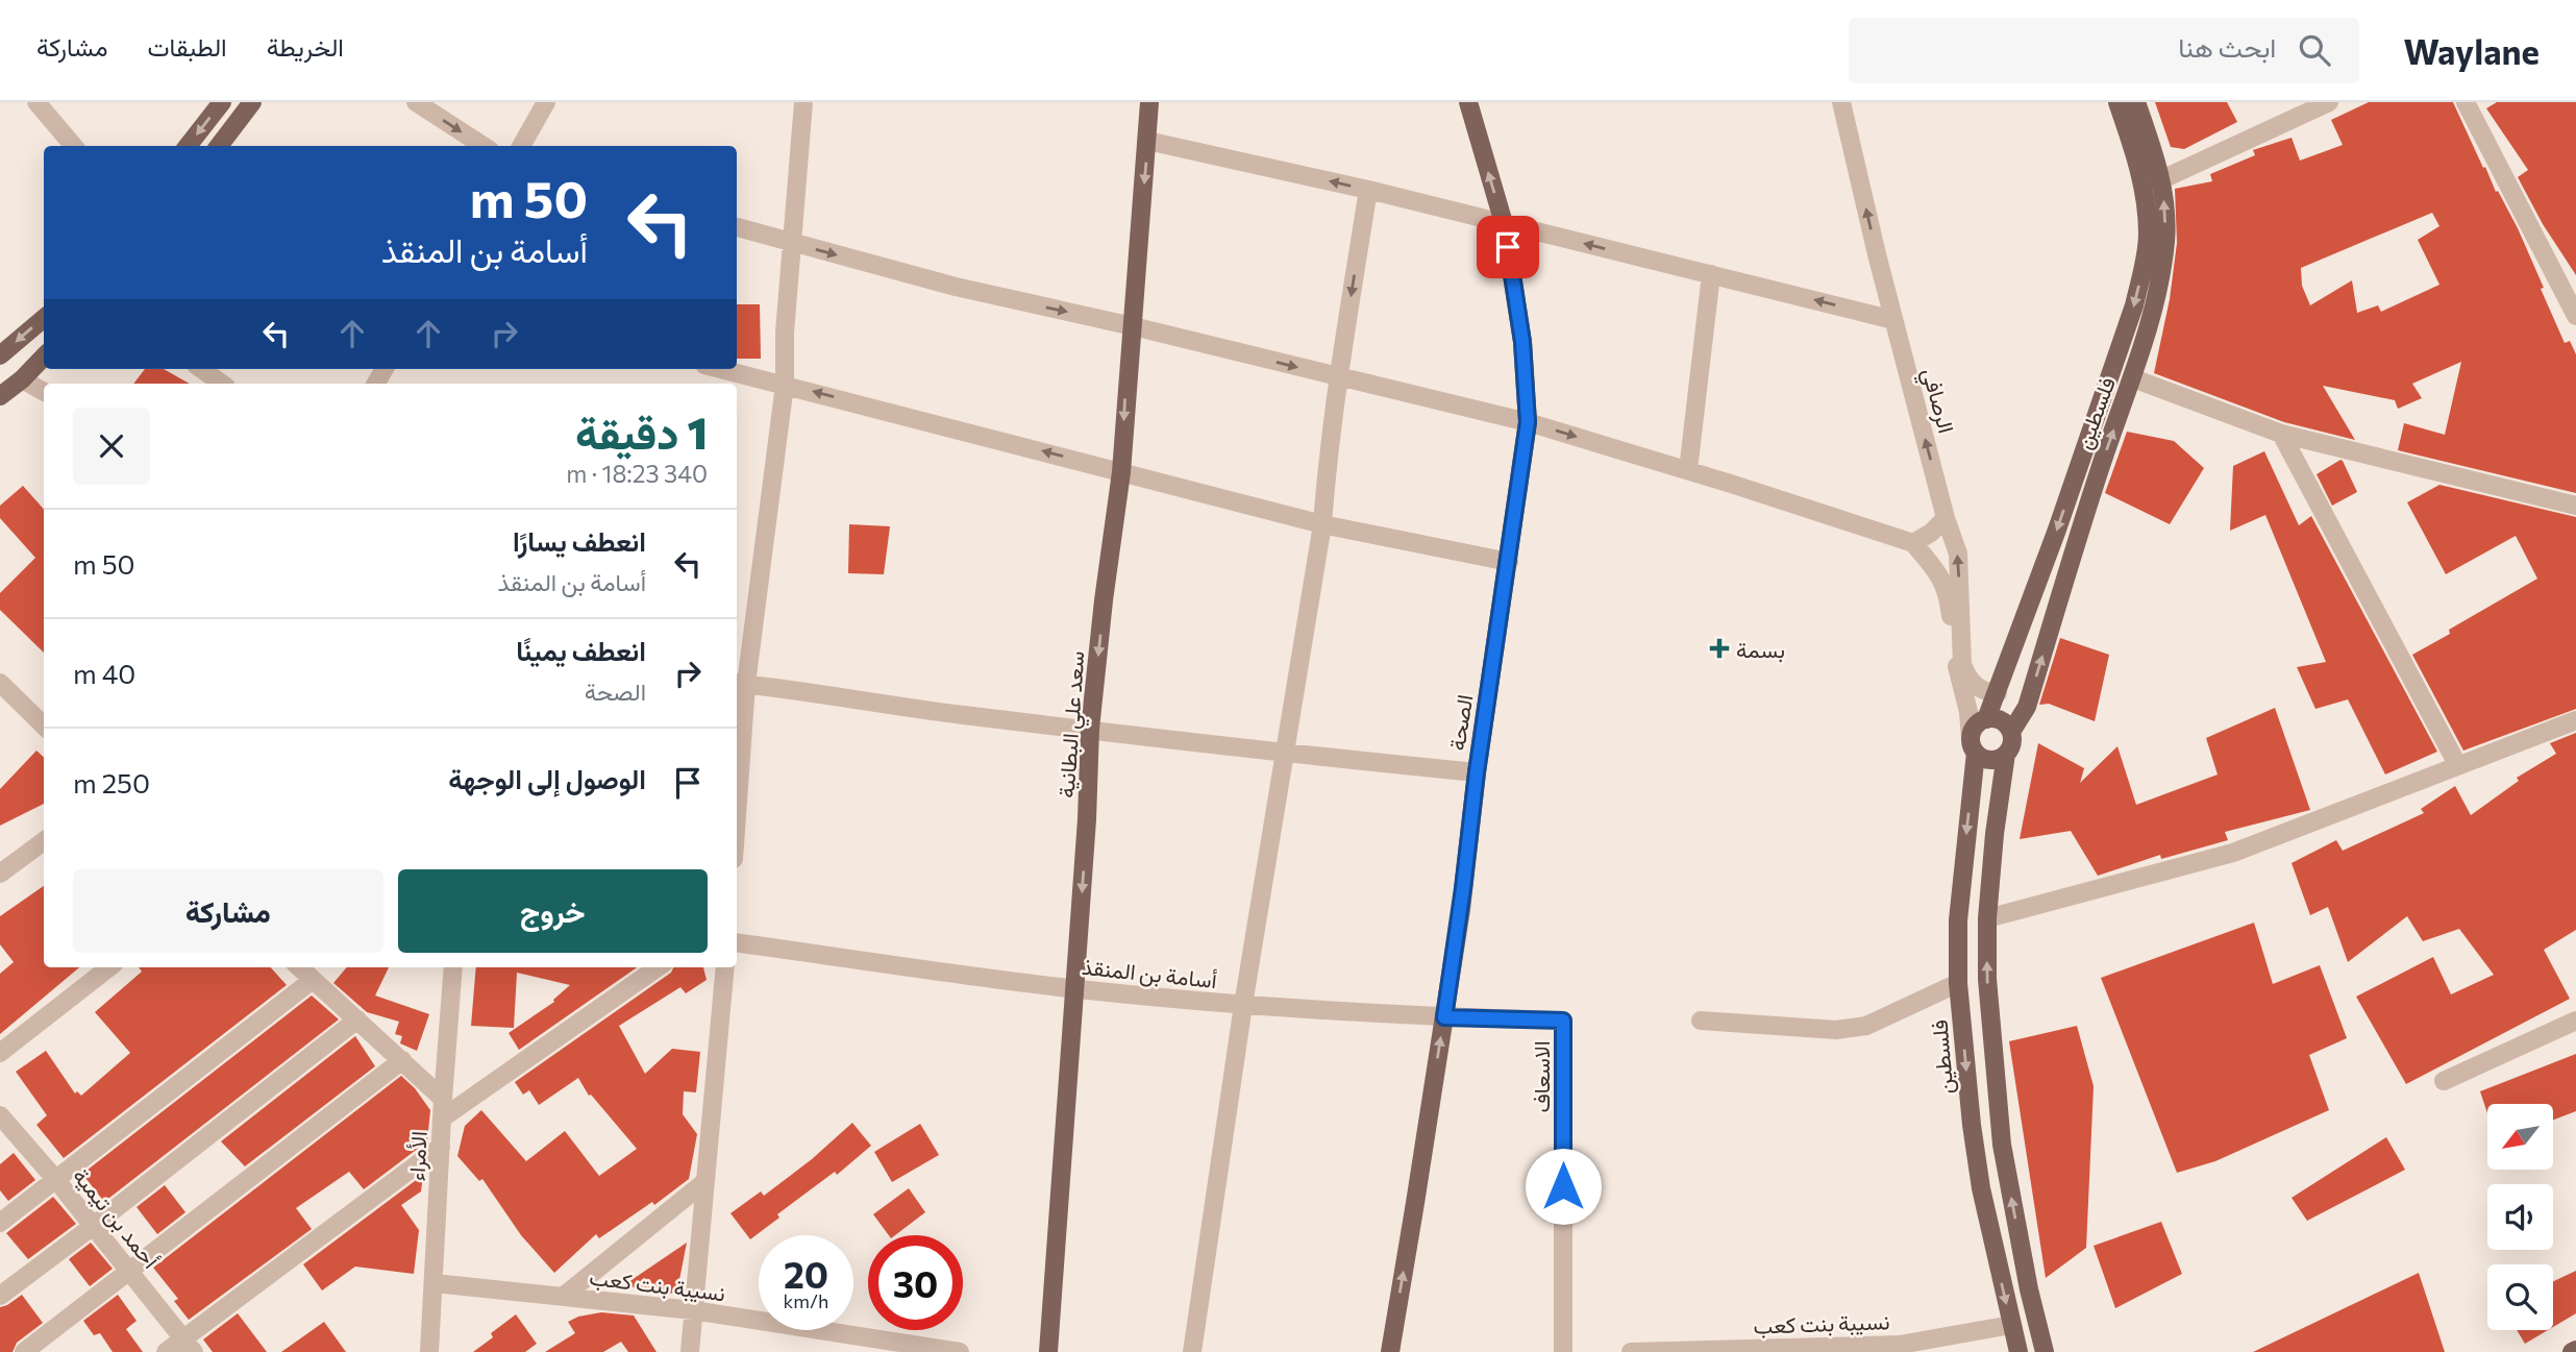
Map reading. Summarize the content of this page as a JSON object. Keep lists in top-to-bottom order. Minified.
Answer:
{"streets":{"main road":["فلسطين","الصحة","سعد علي البطانية"],"street":["الرصافي","أسامة بن المنقذ","الاسعاف","الأمراء","أحمد بن تيمية","نسيبة بنت كعب"]},"crossings":[["الرصافي","فلسطين"],["فلسطين","نسيبة بنت كعب"],["الصحة","أسامة بن المنقذ"],["سعد علي البطانية","أسامة بن المنقذ"],["أسامة بن المنقذ","الاسعاف"],["الأمراء","نسيبة بنت كعب"]],"one_way":["الصحة","سعد علي البطانية"],"places":{"health":["بسمة"]},"north":"bottom left","page":{"header":"Waylane","search":"ابحث هنا","nav":["الخريطة","الطبقات","مشاركة"],"turn":["50 m","أسامة بن المنقذ"],"heading":["1 دقيقة","340 m · 18:23"],"list":[{"name":"انعطف يسارًا","note":"أسامة بن المنقذ","value":"50 m"},{"name":"انعطف يمينًا","note":"الصحة","value":"40 m"},{"name":"الوصول إلى الوجهة","value":"250 m"}],"buttons":["خروج","مشاركة"],"speed":"20 km/h","limit":"30"}}
